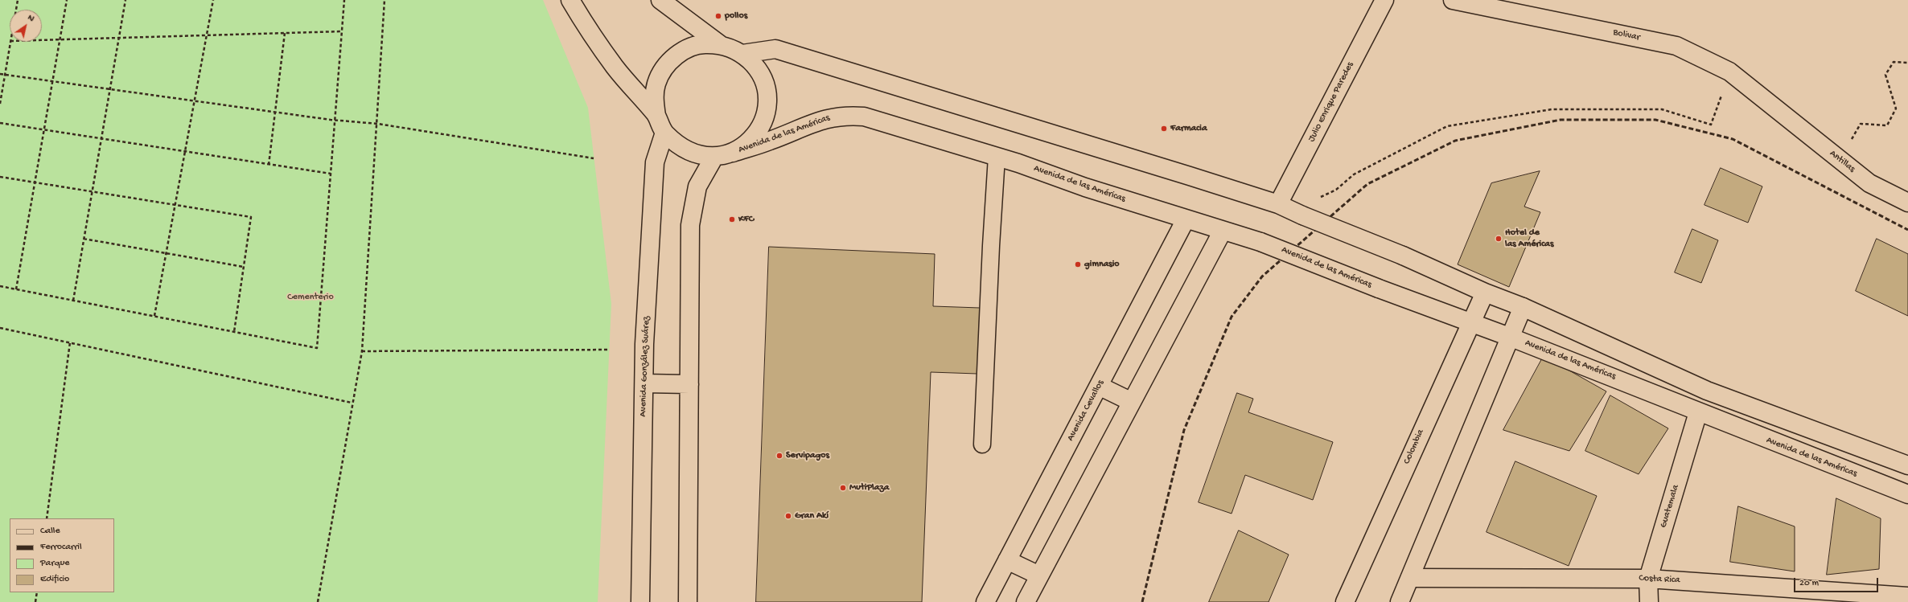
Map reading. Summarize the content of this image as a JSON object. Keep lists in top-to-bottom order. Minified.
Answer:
{"streets":{"main road":["Bolivar","Julio Enrique Paredes","Avenida de las Américas","Antillas","Avenida González Suárez","Avenida Cevallos","Colombia","Guatemala","Costa Rica"]},"crossings":[["Bolivar","Antillas"],["Avenida de las Américas","Avenida González Suárez"],["Avenida de las Américas","Avenida Cevallos"],["Avenida de las Américas","Colombia"],["Avenida de las Américas","Guatemala"],["Guatemala","Costa Rica"]],"parks":["Cementerio"],"places":["pollos","Farmacia","KFC","Hotel de las Américas","gimnasio","Servipagos","MutiPlaza","Gran Akí"],"legend":["Calle","Ferrocarril","Parque","Edificio"],"scale_bar":"20 m","north":"top right"}
